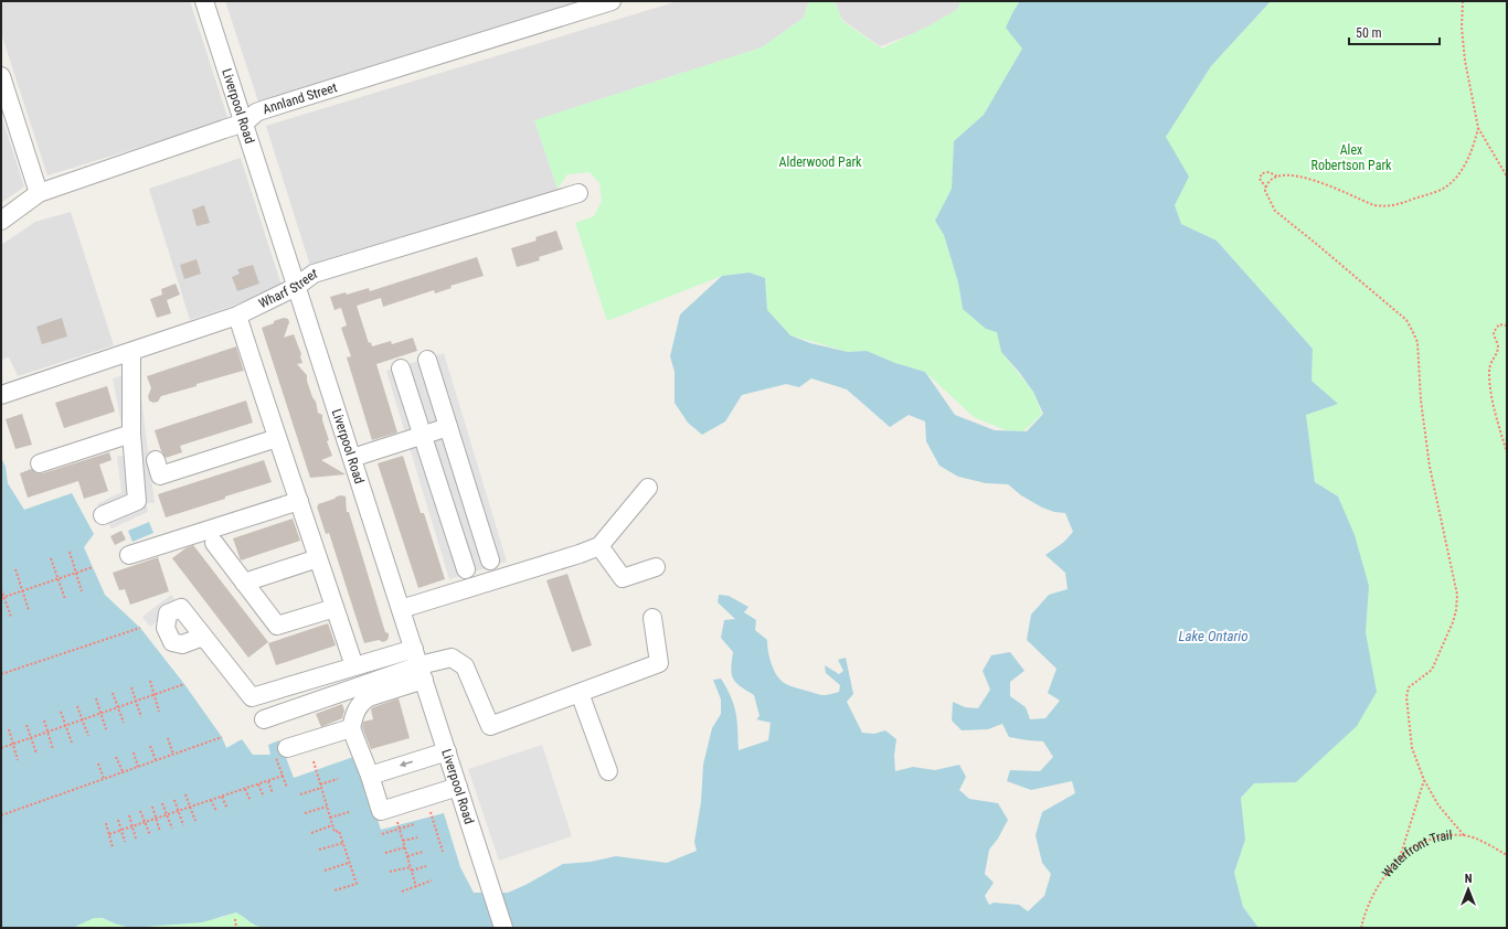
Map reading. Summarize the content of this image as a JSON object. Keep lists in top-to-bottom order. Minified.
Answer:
{"streets":{"street":["Annland Street","Liverpool Road","Wharf Street"],"path":["Waterfront Trail"]},"crossings":[["Annland Street","Liverpool Road"],["Liverpool Road","Wharf Street"]],"water":["Lake Ontario"],"parks":["Alex Robertson Park","Alderwood Park"],"scale_bar":"50 m","north":"top"}
